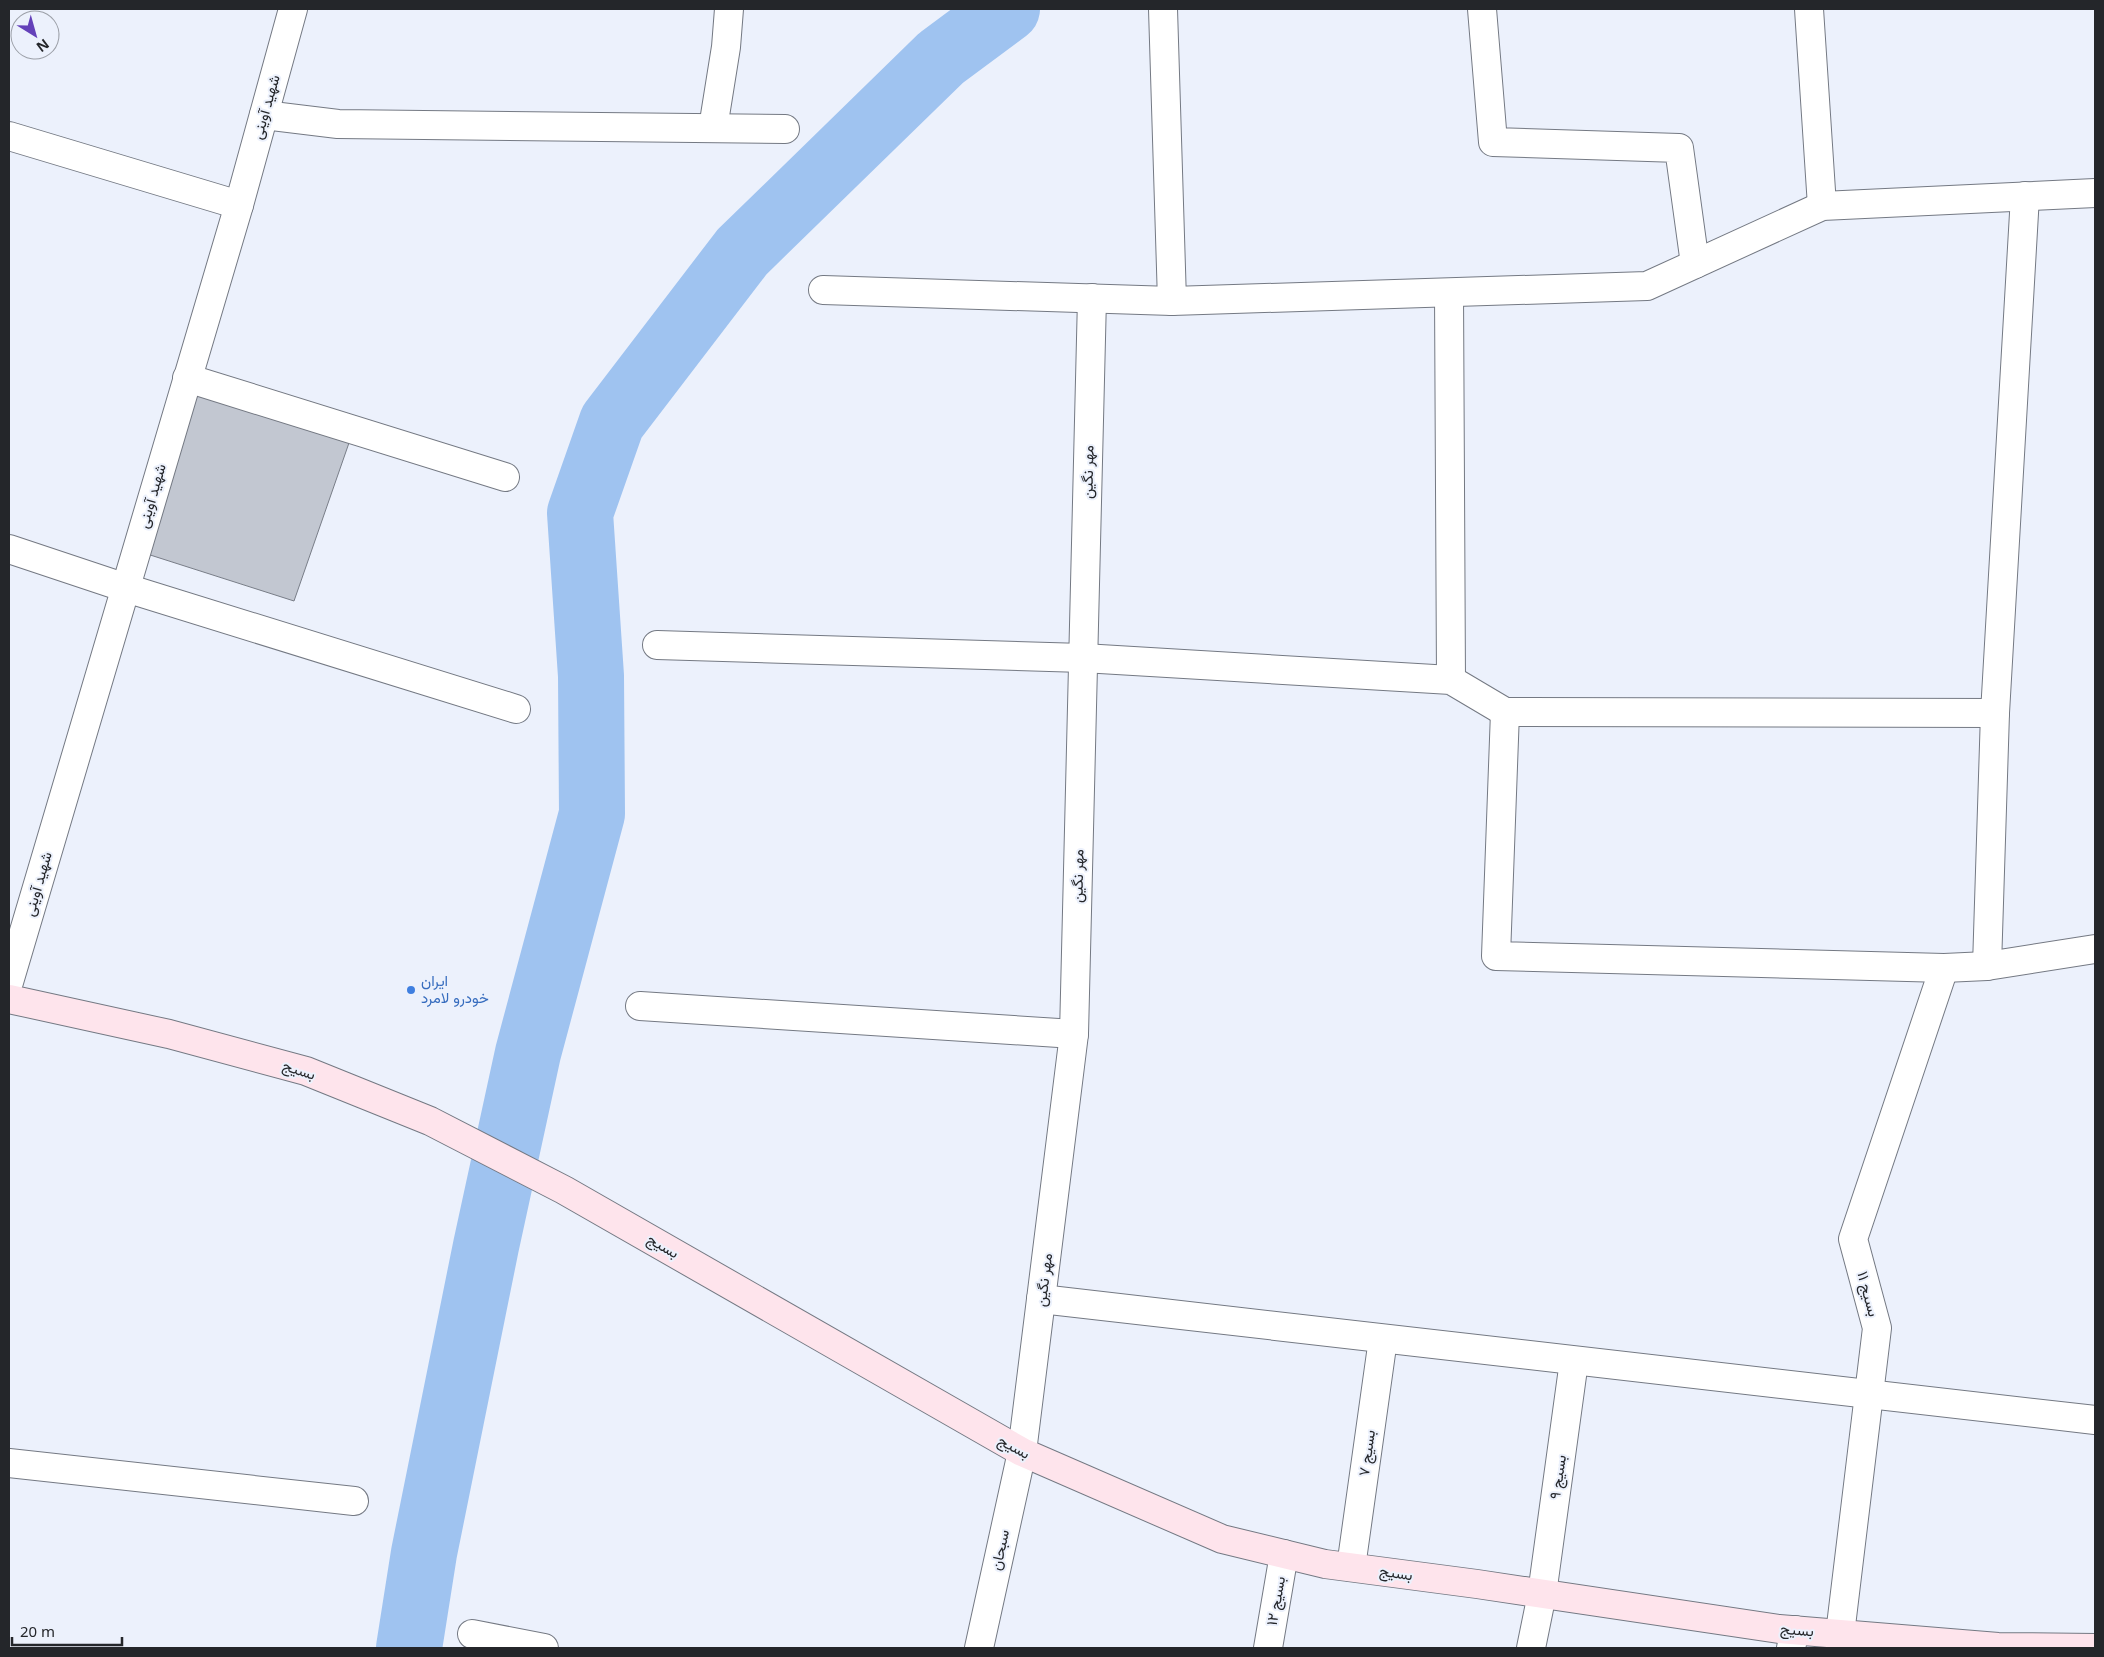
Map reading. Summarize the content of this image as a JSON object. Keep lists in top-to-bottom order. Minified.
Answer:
{"streets":{"main road":["بسیج"],"street":["شهید آوینی","مهر نگین","بسیج ۱۱","بسیج ۷","بسیج ۹","سبحان","بسیج ۱۲"]},"crossings":[["مهر نگین","بسیج"],["مهر نگین","سبحان"],["بسیج","بسیج ۱۱"],["بسیج","بسیج ۷"],["بسیج","بسیج ۹"],["بسیج","سبحان"],["بسیج","بسیج ۱۲"]],"places":["ایران خودرو لامرد"],"scale_bar":"20 m","north":"bottom right"}
